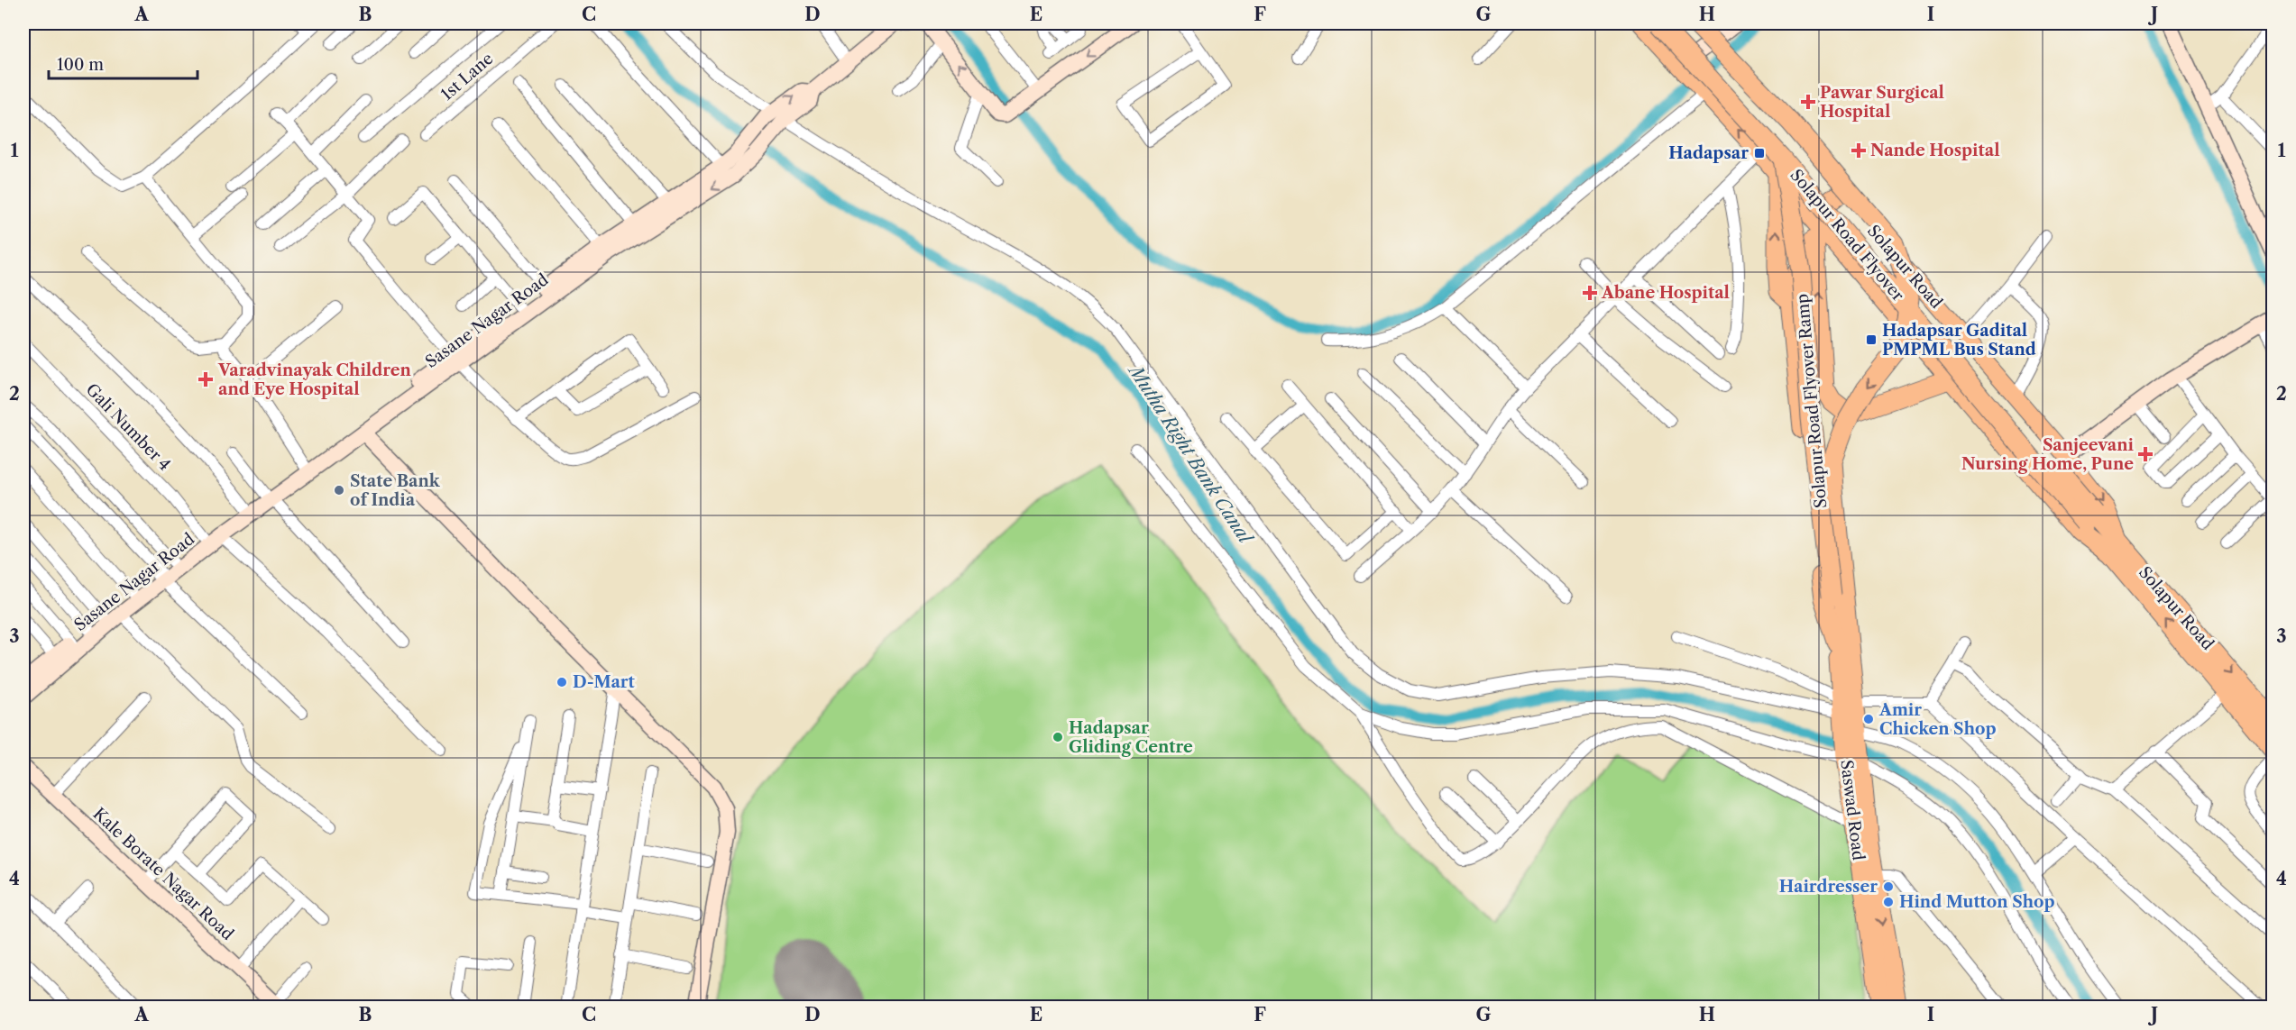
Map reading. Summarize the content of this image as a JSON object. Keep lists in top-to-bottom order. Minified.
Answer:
{"streets":{"highway":["Solapur Road Flyover","Solapur Road","Solapur Road Flyover Ramp","Saswad Road"],"street":["1st Lane","Sasane Nagar Road","Gali Number 4","Kale Borate Nagar Road"]},"crossings":[["Solapur Road Flyover","Solapur Road"],["Solapur Road Flyover","Solapur Road Flyover Ramp"],["Sasane Nagar Road","Gali Number 4"],["Solapur Road Flyover Ramp","Saswad Road"]],"water":["Mutha Right Bank Canal"],"places":{"health":["Pawar Surgical Hospital","Nande Hospital","Abane Hospital","Varadvinayak Children and Eye Hospital","Sanjeevani Nursing Home, Pune"],"transit":["Hadapsar","Hadapsar Gadital PMPML Bus Stand"],"other":["State Bank of India","D-Mart","Amir Chicken Shop","Hadapsar Gliding Centre","Hairdresser","Hind Mutton Shop"]},"scale_bar":"100 m","grid":{"columns":["A","B","C","D","E","F","G","H","I","J"],"rows":["1","2","3","4"]}}
